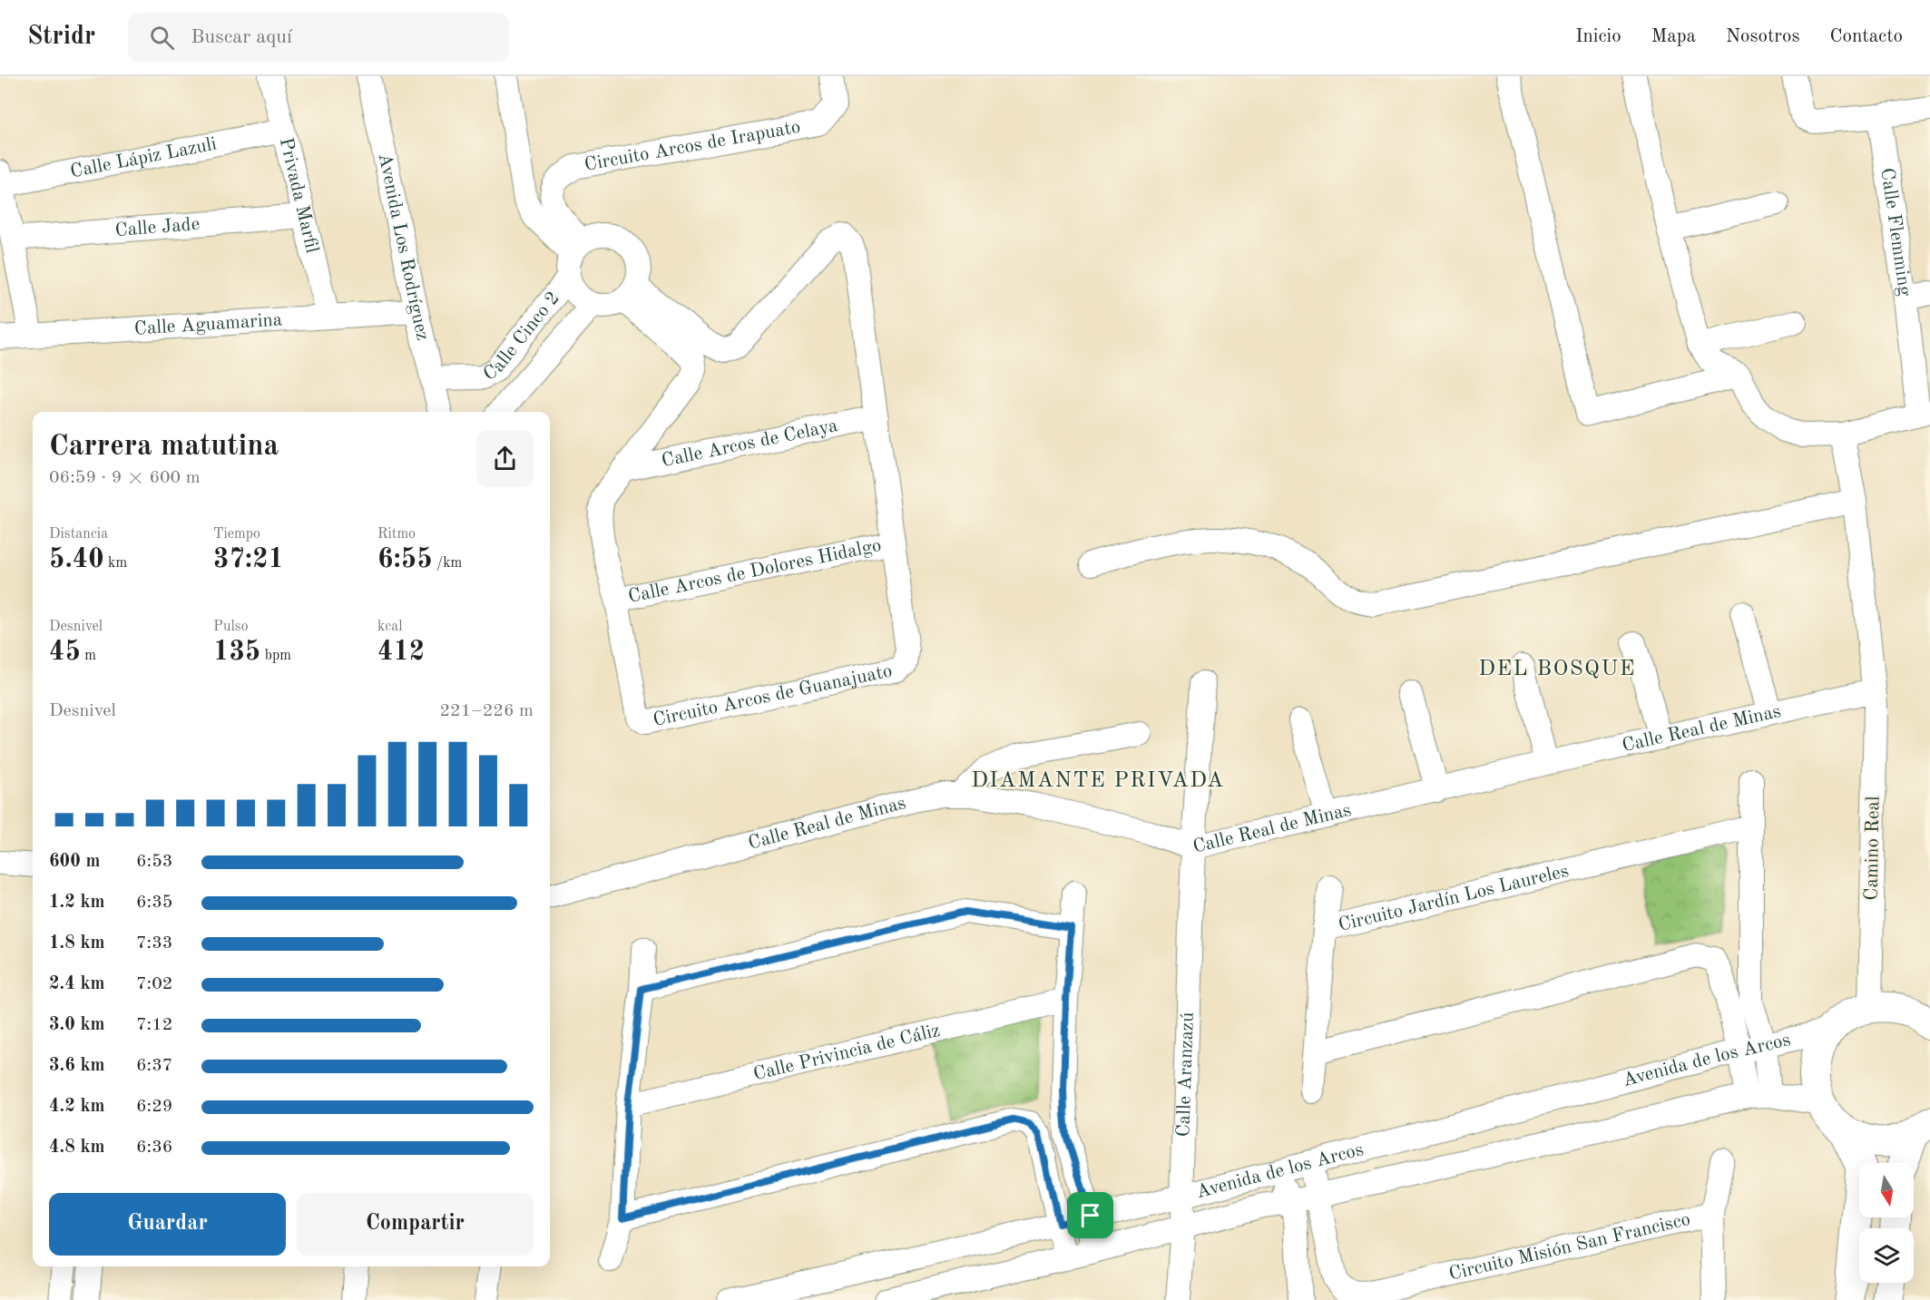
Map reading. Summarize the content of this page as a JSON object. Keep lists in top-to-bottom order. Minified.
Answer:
{"streets":{"street":["Circuito Arcos de Irapuato","Calle Lápiz Lazuli","Privada Marfil","Calle Jade","Calle Flemming","Avenida Los Rodríguez","Calle Aguamarina","Calle Cinco 2","Calle Arcos de Celaya","Calle Arcos de Dolores Hidalgo","Circuito Arcos de Guanajuato","Calle Real de Minas","Camino Real","Circuito Jardín Los Laureles","Calle Privincia de Cáliz","Avenida de los Arcos","Calle Aranzazú","Circuito Misión San Francisco"]},"crossings":[["Circuito Arcos de Irapuato","Calle Cinco 2"],["Circuito Arcos de Irapuato","Circuito Arcos de Guanajuato"],["Calle Lápiz Lazuli","Privada Marfil"],["Privada Marfil","Calle Jade"],["Privada Marfil","Calle Aguamarina"],["Avenida Los Rodríguez","Calle Aguamarina"],["Avenida Los Rodríguez","Calle Cinco 2"],["Calle Cinco 2","Circuito Arcos de Guanajuato"],["Calle Arcos de Celaya","Circuito Arcos de Guanajuato"],["Calle Arcos de Dolores Hidalgo","Circuito Arcos de Guanajuato"],["Calle Real de Minas","Camino Real"],["Calle Real de Minas","Calle Aranzazú"],["Avenida de los Arcos","Calle Aranzazú"],["Avenida de los Arcos","Circuito Misión San Francisco"]],"districts":["DEL BOSQUE","DIAMANTE PRIVADA"],"north":"bottom","page":{"header":"Stridr","search":"Buscar aquí","nav":["Inicio","Mapa","Nosotros","Contacto"],"heading":["Carrera matutina","06:59 · 9 × 600 m"],"stats":[["Distancia","5.40 km"],["Tiempo","37:21"],["Ritmo","6:55 /km"],["Desnivel","45 m"],["Pulso","135 bpm"],["kcal","412"]],"chart":["Desnivel","221–226 m"],"list":[{"name":"600 m","note":"6:53"},{"name":"1.2 km","note":"6:35"},{"name":"1.8 km","note":"7:33"},{"name":"2.4 km","note":"7:02"},{"name":"3.0 km","note":"7:12"},{"name":"3.6 km","note":"6:37"},{"name":"4.2 km","note":"6:29"},{"name":"4.8 km","note":"6:36"}],"buttons":["Guardar","Compartir"]}}
